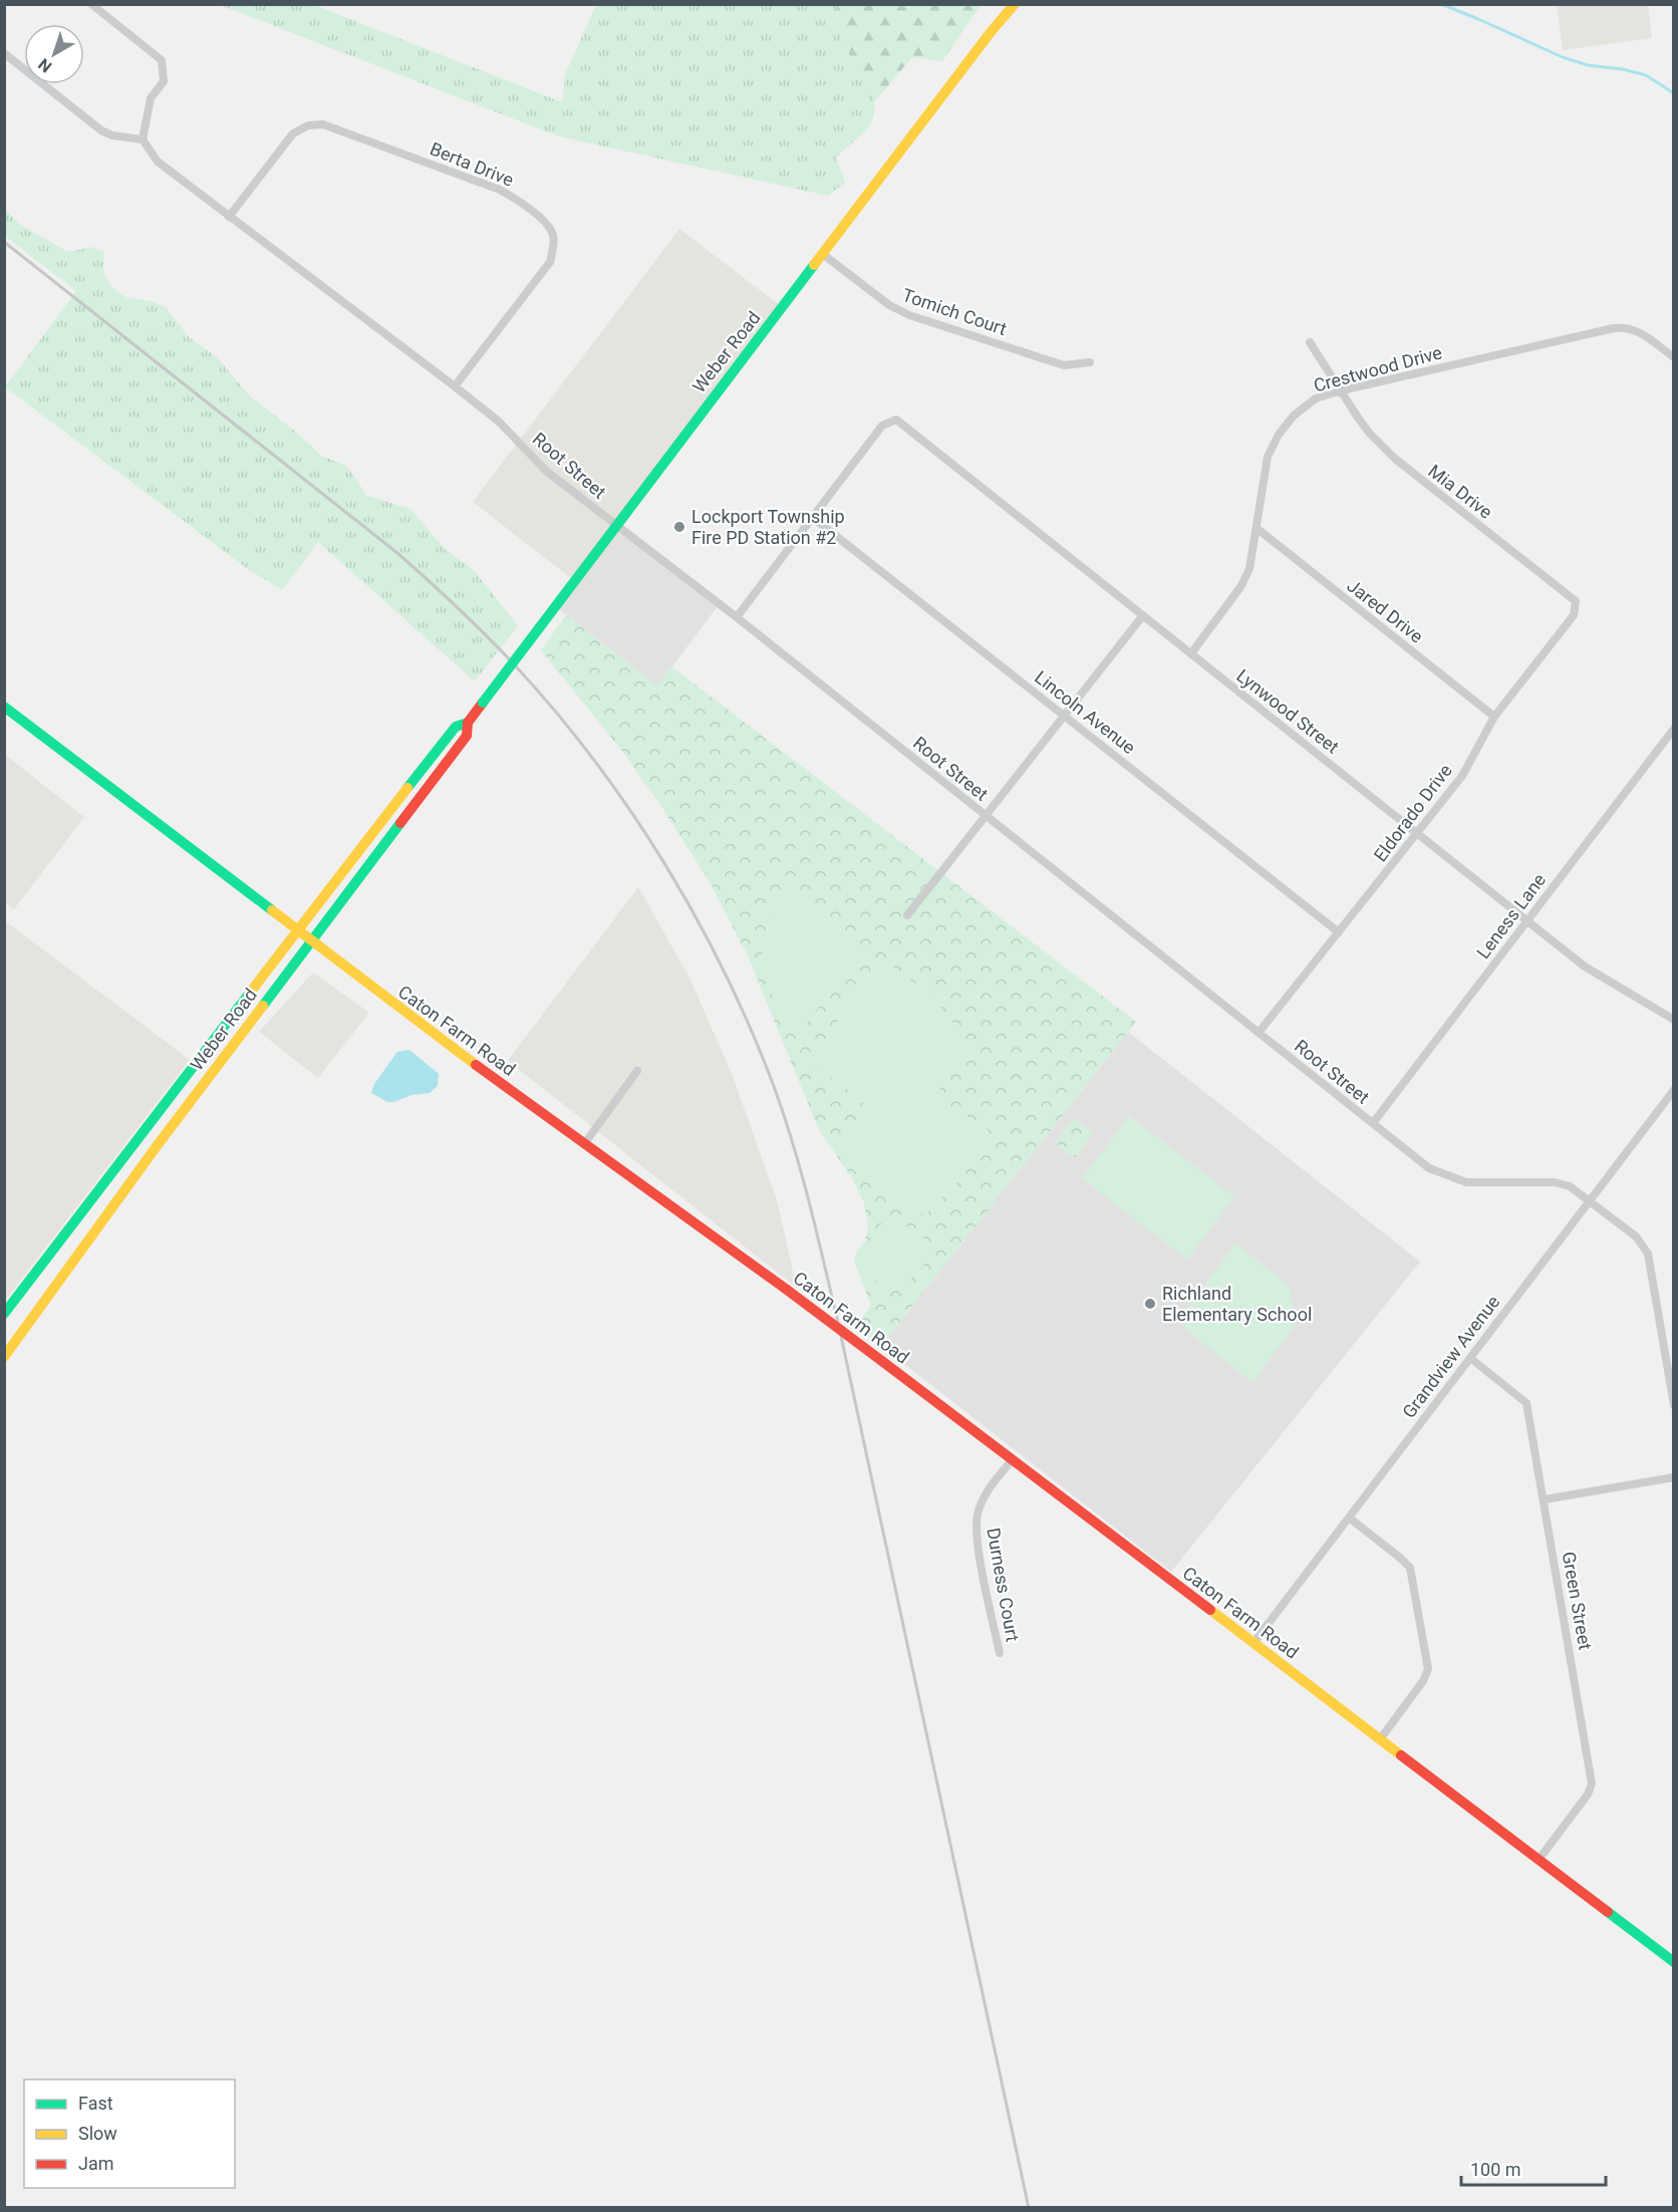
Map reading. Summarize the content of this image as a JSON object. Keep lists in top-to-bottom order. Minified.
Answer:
{"streets":{"main road":["Weber Road","Caton Farm Road"],"street":["Berta Drive","Tomich Court","Crestwood Drive","Root Street","Mia Drive","Jared Drive","Lynwood Street","Lincoln Avenue","Eldorado Drive","Leness Lane","Grandview Avenue","Durness Court","Green Street"]},"crossings":[["Berta Drive","Root Street"],["Tomich Court","Weber Road"],["Weber Road","Root Street"],["Weber Road","Caton Farm Road"],["Crestwood Drive","Mia Drive"],["Crestwood Drive","Jared Drive"],["Crestwood Drive","Lynwood Street"],["Root Street","Eldorado Drive"],["Root Street","Leness Lane"],["Root Street","Grandview Avenue"],["Mia Drive","Eldorado Drive"],["Jared Drive","Eldorado Drive"],["Lynwood Street","Lincoln Avenue"],["Lynwood Street","Eldorado Drive"],["Lynwood Street","Leness Lane"],["Lincoln Avenue","Eldorado Drive"],["Caton Farm Road","Grandview Avenue"],["Caton Farm Road","Durness Court"],["Caton Farm Road","Green Street"],["Grandview Avenue","Green Street"]],"places":["Lockport Township Fire PD Station #2","Richland Elementary School"],"legend":["Fast","Slow","Jam"],"scale_bar":"100 m","north":"bottom left"}
